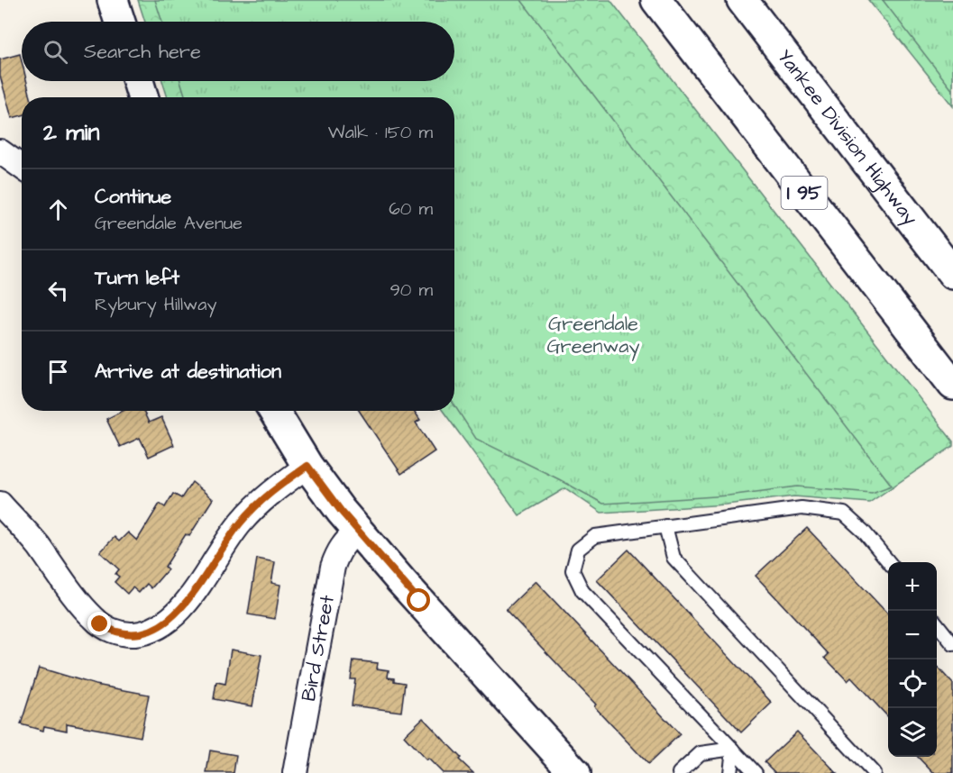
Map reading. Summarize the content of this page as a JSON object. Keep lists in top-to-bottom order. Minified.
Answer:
{"streets":{"main road":["Yankee Division Highway","I 95"],"street":["Bird Street"]},"parks":["Greendale Greenway"],"page":{"search":"Search here","heading":["2 min","Walk · 150 m"],"list":[["Continue","Greendale Avenue","60 m"],["Turn left","Rybury Hillway","90 m"],"Arrive at destination"],"map_buttons":["+","−"]}}
